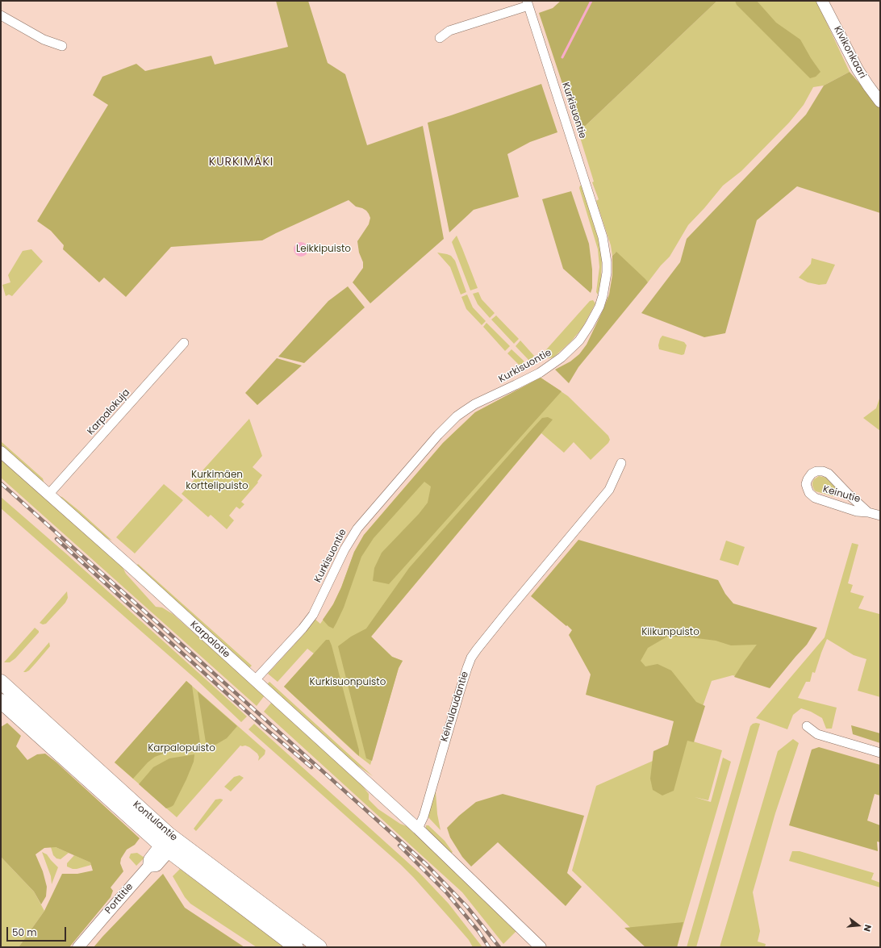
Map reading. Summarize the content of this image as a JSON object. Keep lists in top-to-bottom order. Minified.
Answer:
{"streets":{"main road":["Kontulantie"],"street":["Kivikonkaari","Kurkisuontie","Karpalokuja","Keinutie","Karpalotie","Keinulaudantie","Porttitie"]},"crossings":[["Kurkisuontie","Karpalotie"],["Karpalokuja","Karpalotie"],["Karpalotie","Keinulaudantie"],["Kontulantie","Porttitie"]],"districts":["KURKIMÄKI"],"parks":["Leikkipuisto","Kurkimäen korttelipuisto","Kiikunpuisto","Kurkisuonpuisto","Karpalopuisto"],"scale_bar":"50 m","north":"right"}
